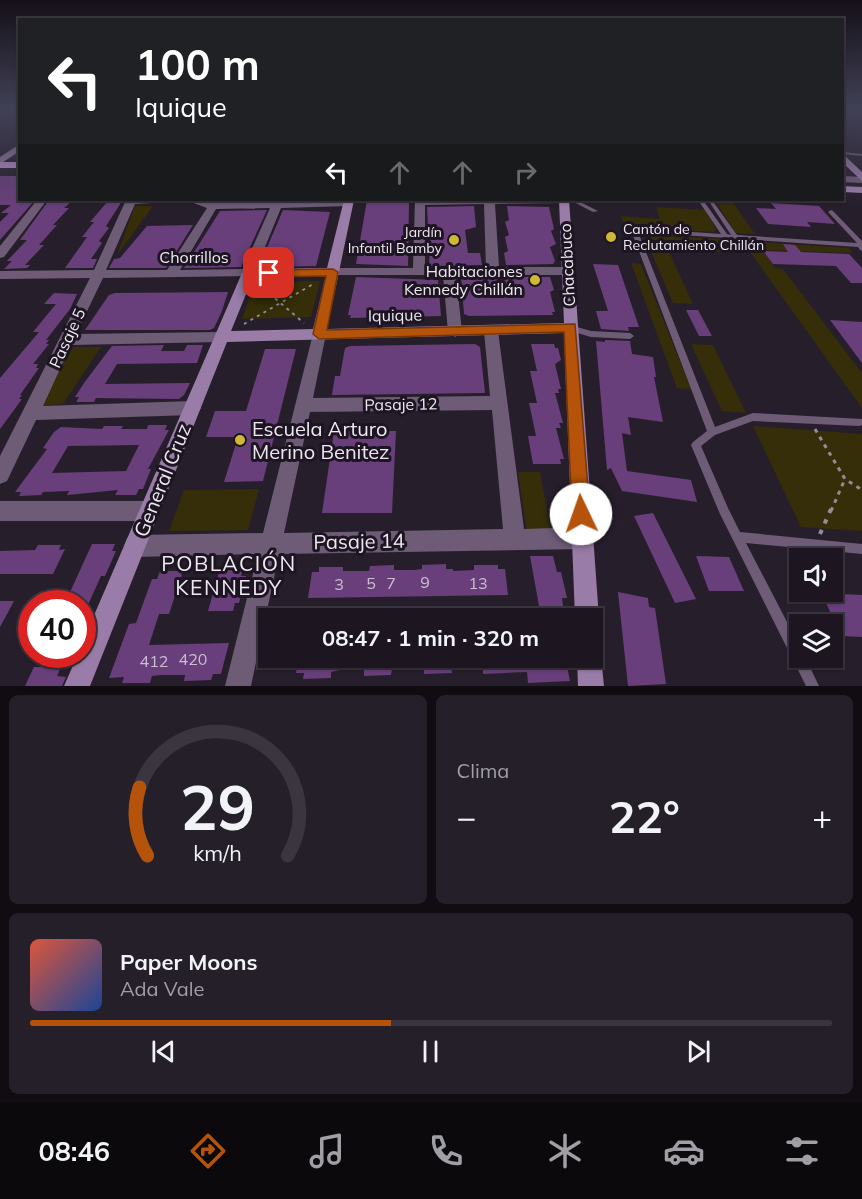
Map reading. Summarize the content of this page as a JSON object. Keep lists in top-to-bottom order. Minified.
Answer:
{"streets":{"street":["Chorrillos","Chacabuco","Iquique","Pasaje 5","Pasaje 12","General Cruz","Pasaje 14"]},"crossings":[["Chorrillos","Chacabuco"],["Chorrillos","Pasaje 5"],["Chorrillos","General Cruz"],["Chacabuco","Iquique"],["Chacabuco","Pasaje 14"],["Iquique","General Cruz"],["General Cruz","Pasaje 14"]],"districts":["POBLACIÓN KENNEDY"],"places":["Cantón de Reclutamiento Chillán","Jardín Infantil Bamby","Habitaciones Kennedy Chillán","Escuela Arturo Merino Benitez"],"house_numbers":["9","5","7","13","3","420","412"],"page":{"turn":["100 m","Iquique"],"limit":"40","trip":"08:47 · 1 min · 320 m","tile":"Clima","heat":["−","22°","+"],"song":["Paper Moons","Ada Vale"],"tabs":"08:46","gauge":["29","km/h"]}}
